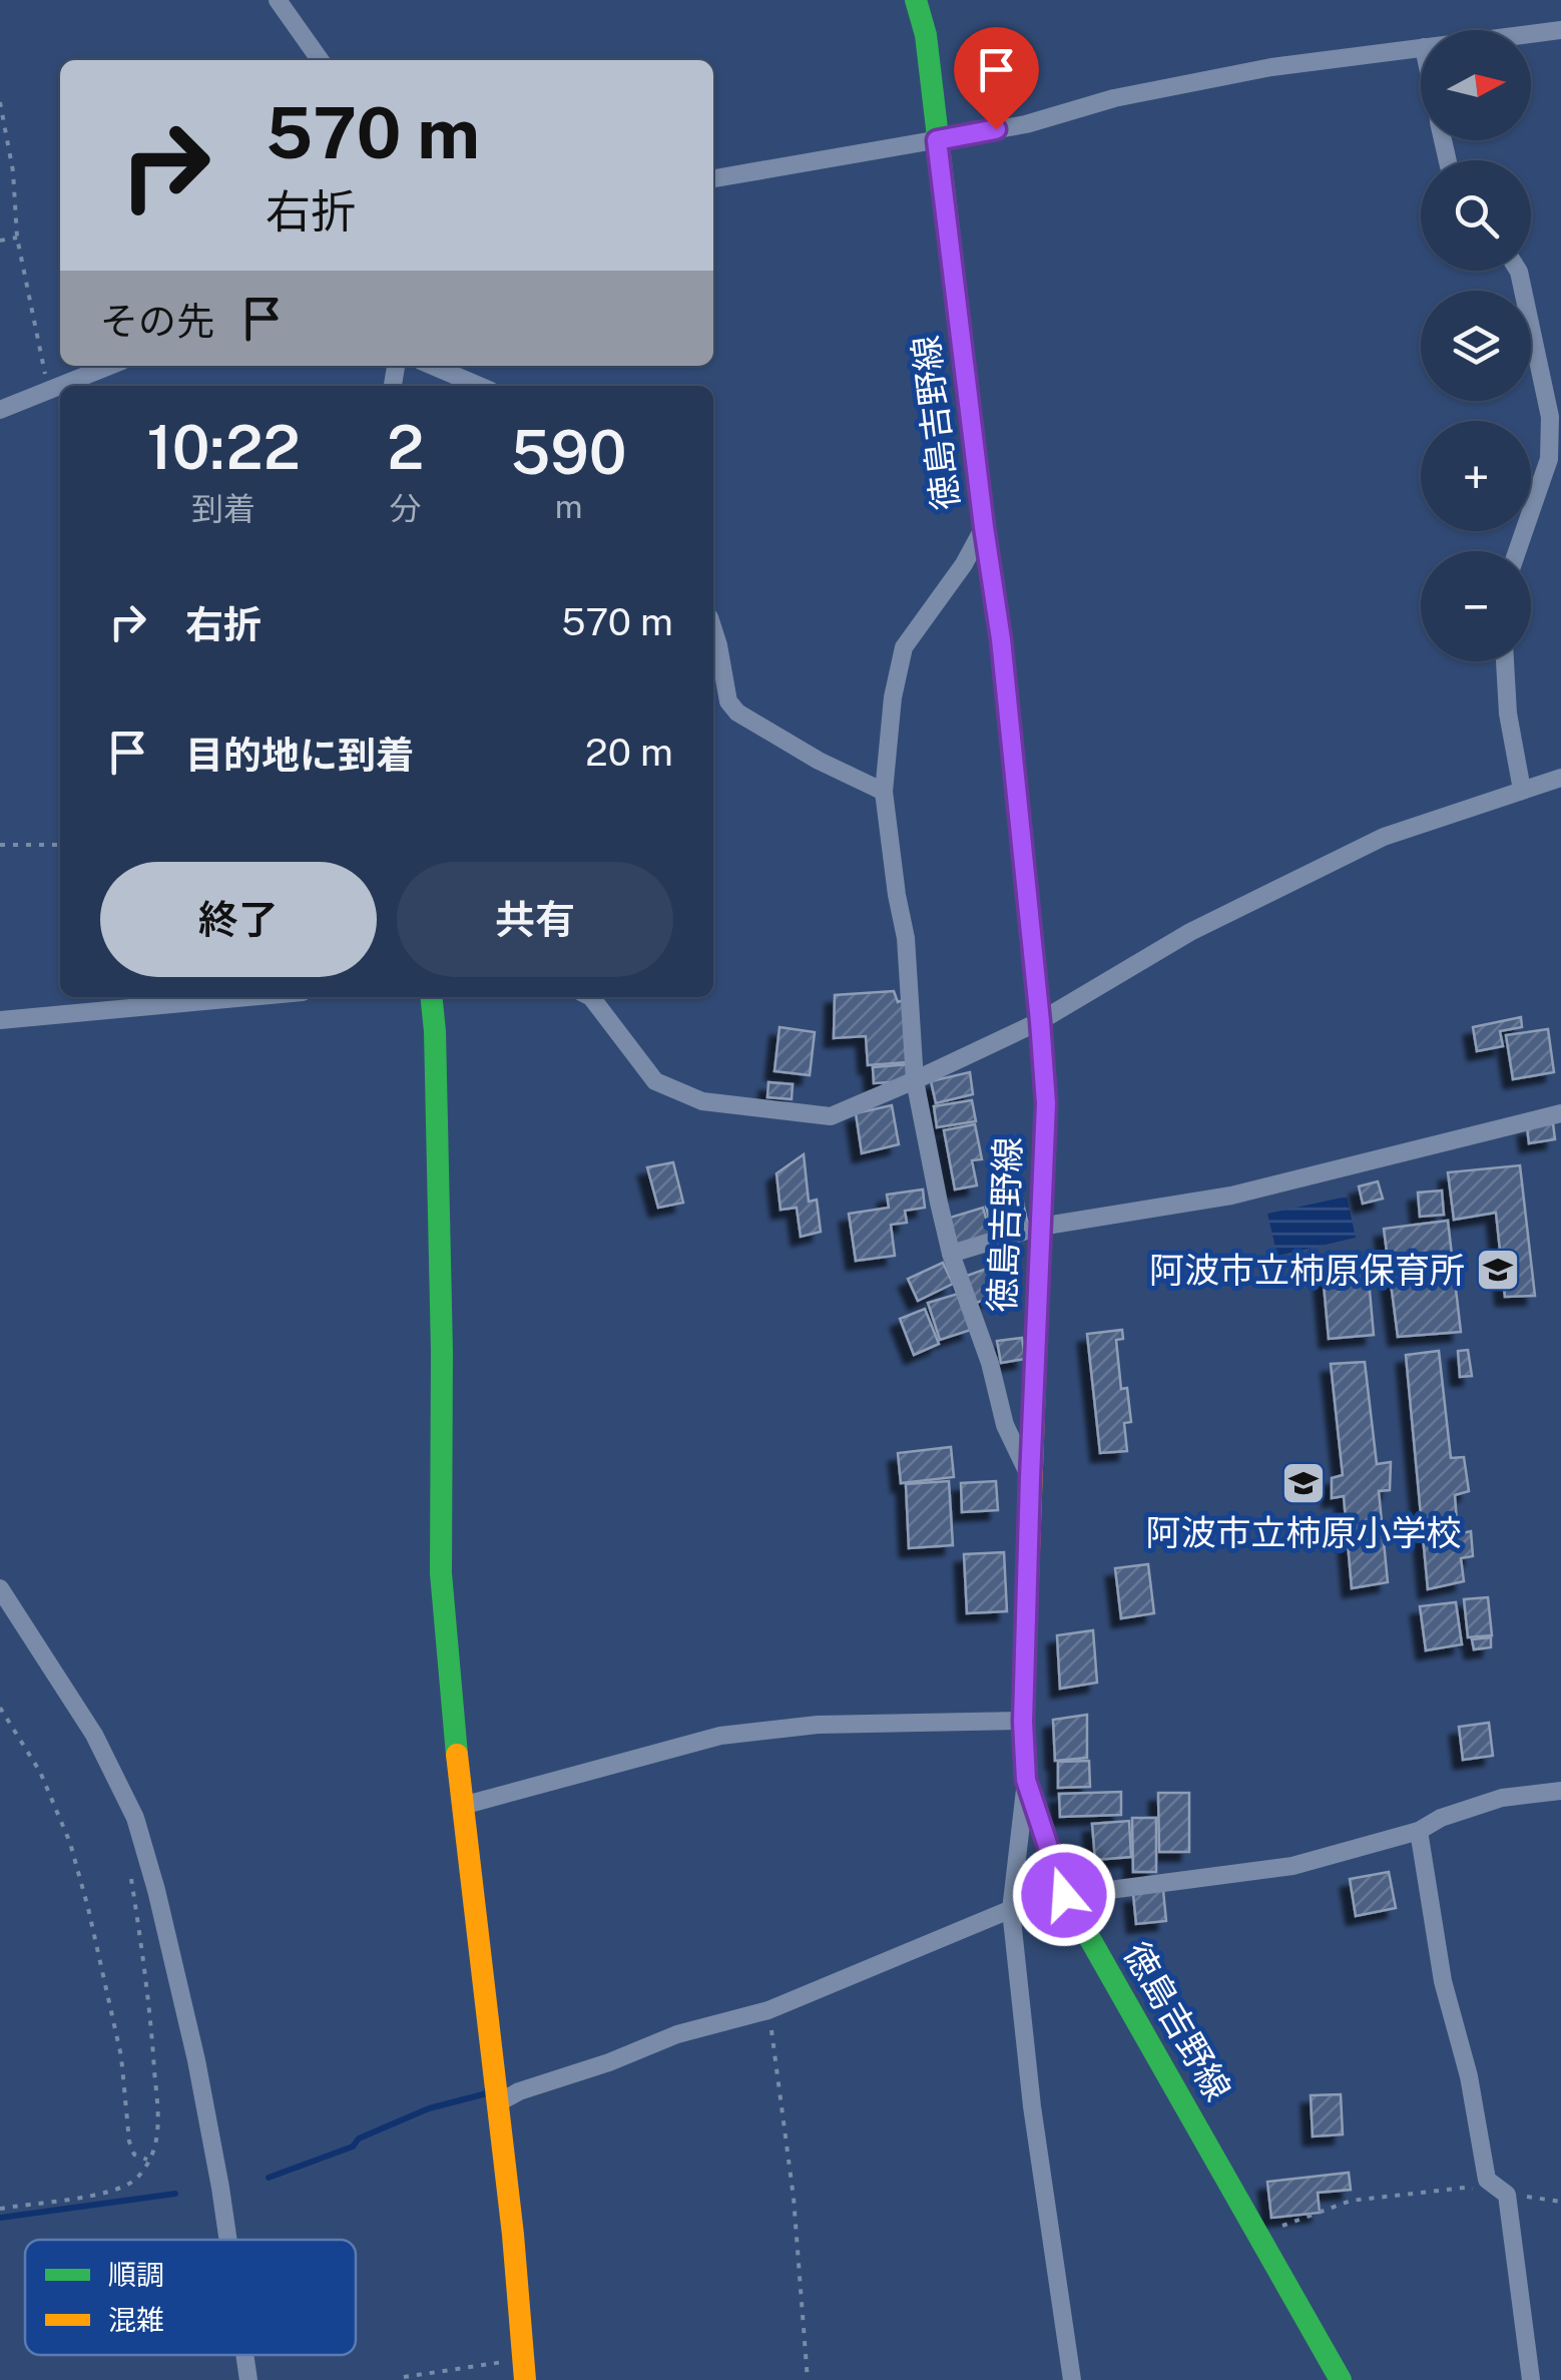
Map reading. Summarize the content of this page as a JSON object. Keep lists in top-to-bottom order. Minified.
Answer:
{"streets":{"main road":["徳島吉野線"]},"places":{"school or university":["阿波市立柿原保育所","阿波市立柿原小学校"]},"legend":["順調","混雑"],"north":"right","page":{"map_buttons":["+","−"],"turn":["570 m","右折"],"then":"その先","eta":["10:22","到着","2","分","590","m"],"list":[{"name":"右折","value":"570 m"},{"name":"目的地に到着","value":"20 m"}],"buttons":["終了","共有"]}}
